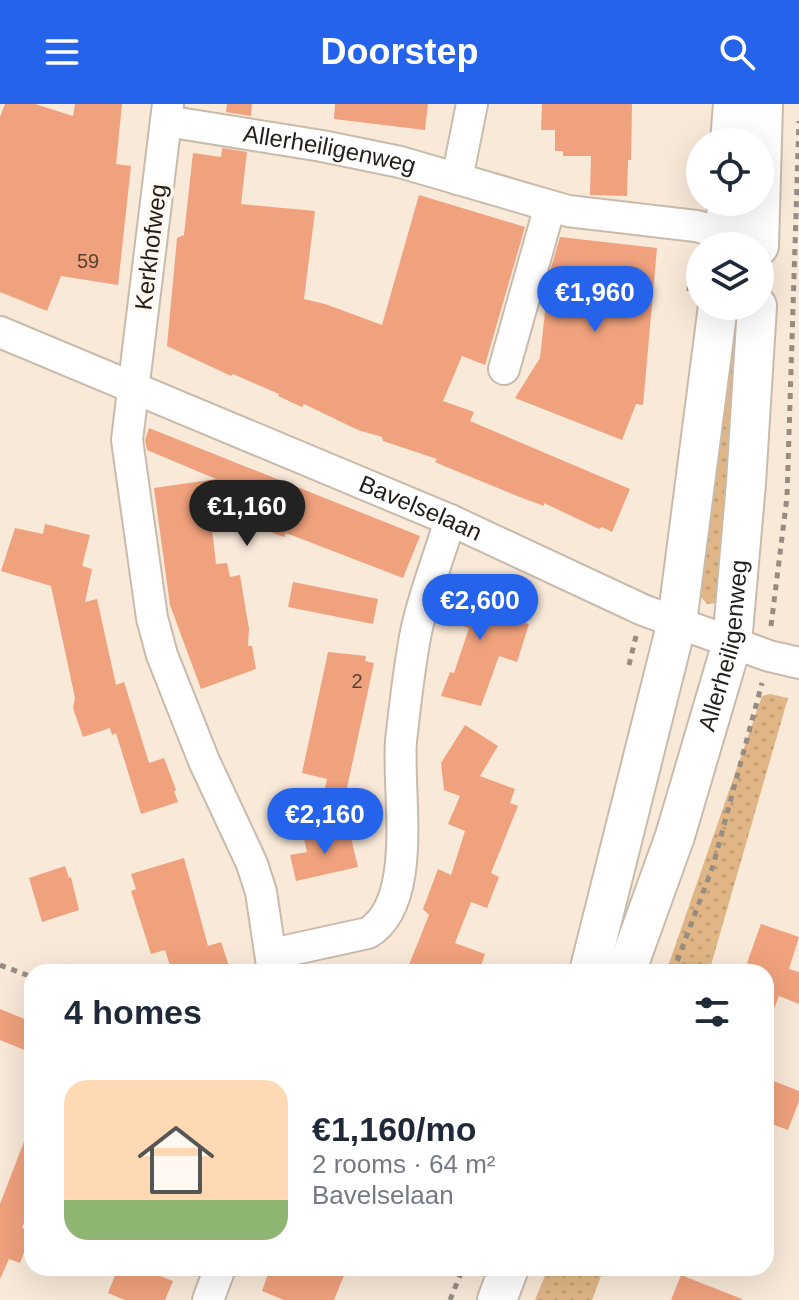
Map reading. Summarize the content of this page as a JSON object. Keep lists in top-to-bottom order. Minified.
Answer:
{"streets":{"main road":["Allerheiligenweg"],"street":["Kerkhofweg","Bavelselaan"]},"crossings":[["Allerheiligenweg","Kerkhofweg"],["Allerheiligenweg","Bavelselaan"],["Kerkhofweg","Bavelselaan"]],"house_numbers":["59","2"],"page":{"header":"Doorstep","price":["€1,960","€1,160","€2,600","€2,160"],"heading":"4 homes","list":[{"name":"€1,160/mo","note":"2 rooms · 64 m² · Bavelselaan"}]}}
